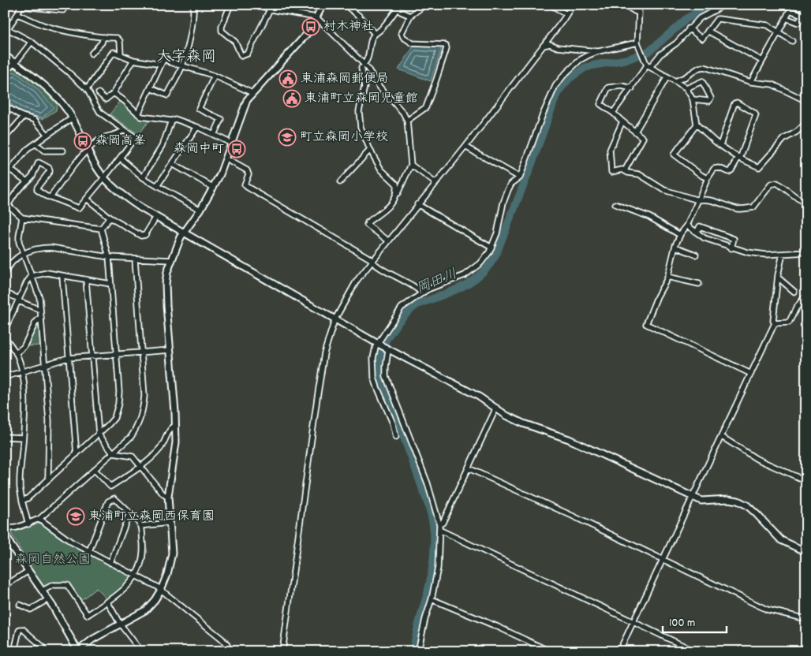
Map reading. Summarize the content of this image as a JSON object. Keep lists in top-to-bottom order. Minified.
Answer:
{"districts":["大字森岡"],"water":["岡田川"],"parks":["森岡自然公園"],"places":{"bus stop":["村木神社","森岡高峯","森岡中町"],"public building":["東浦森岡郵便局","東浦町立森岡児童館"],"school or university":["町立森岡小学校","東浦町立森岡西保育園"]},"scale_bar":"100 m"}
